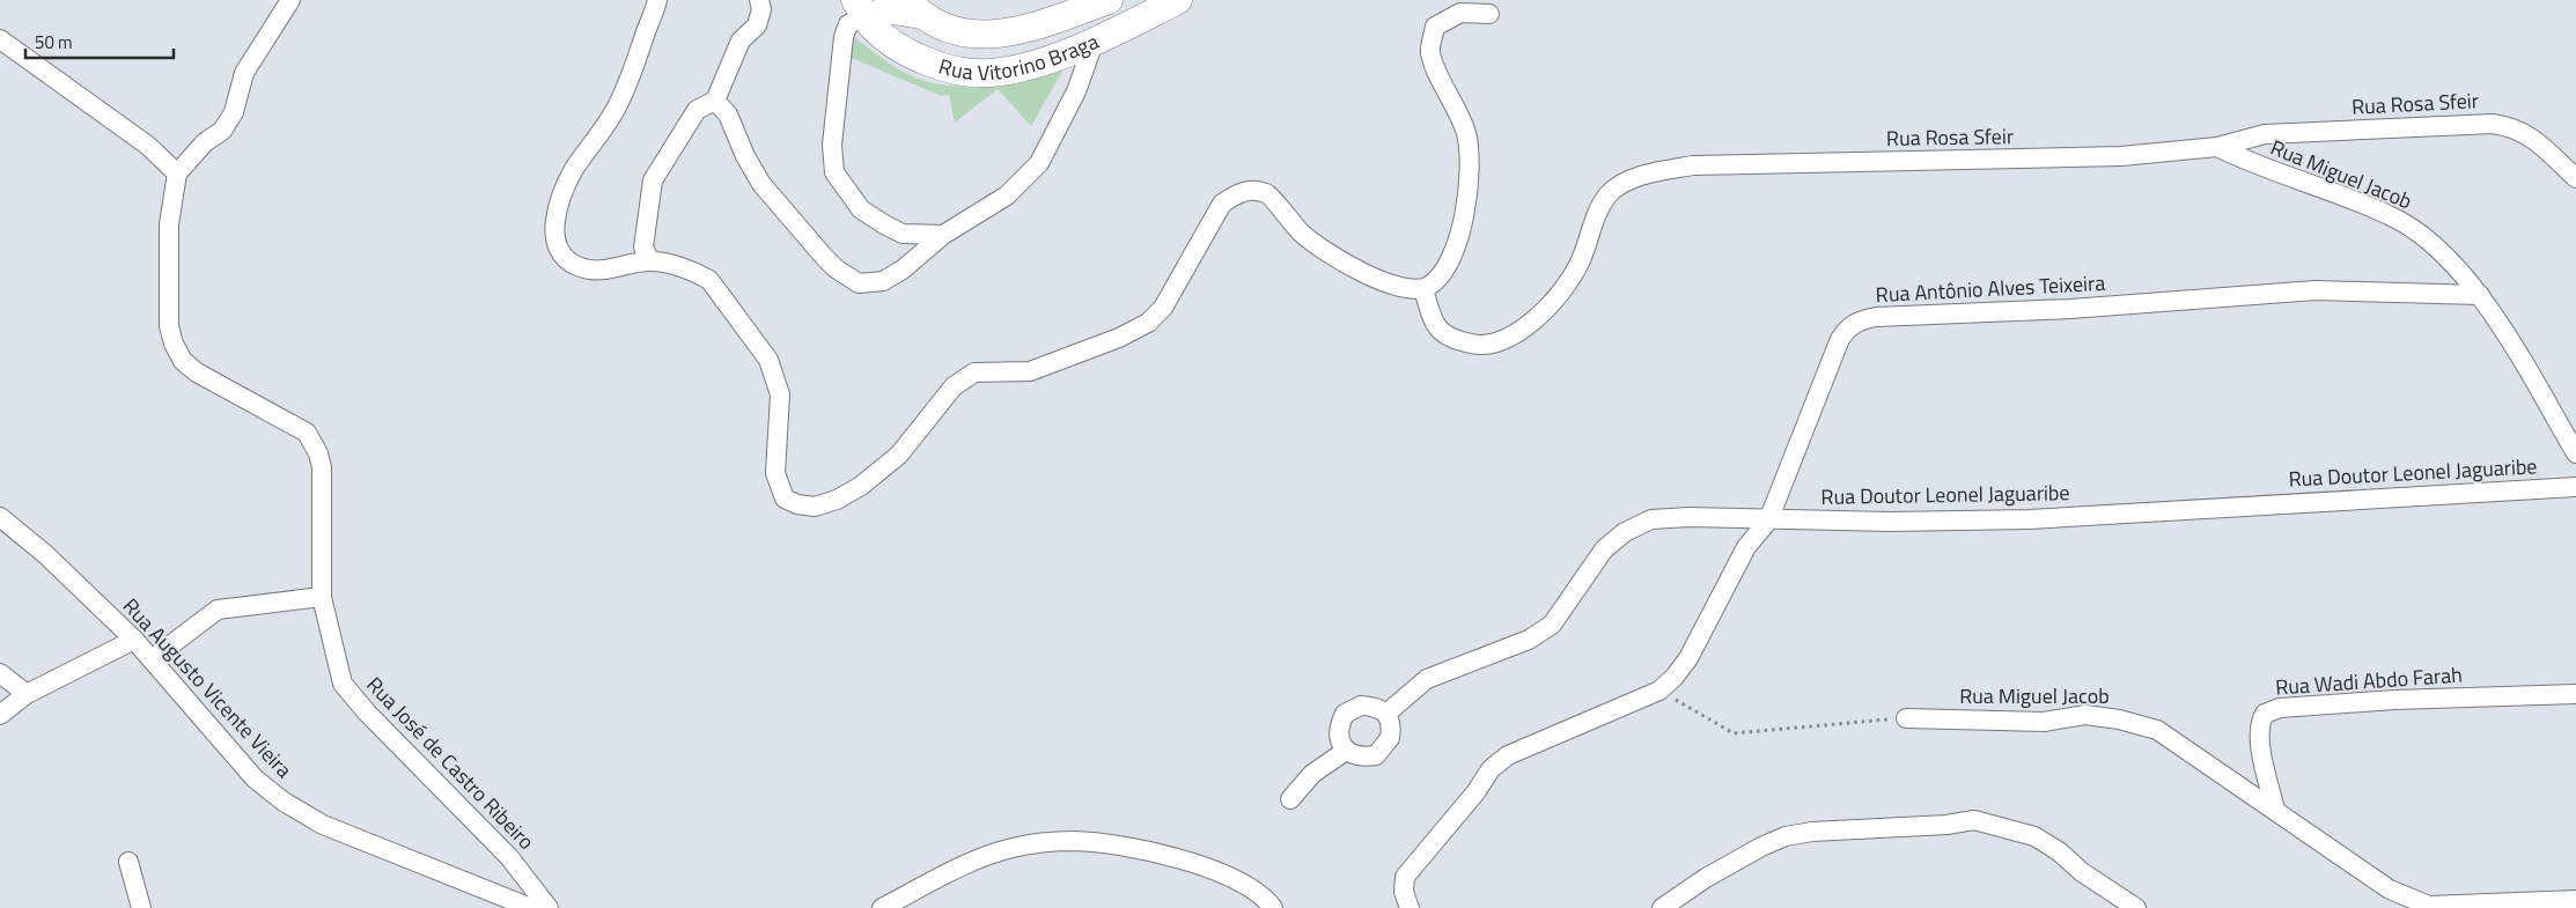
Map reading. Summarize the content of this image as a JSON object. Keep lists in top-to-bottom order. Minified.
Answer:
{"streets":{"main road":["Rua Vitorino Braga"],"street":["Rua Rosa Sfeir","Rua Miguel Jacob","Rua Antônio Alves Teixeira","Rua Doutor Leonel Jaguaribe","Rua Wadi Abdo Farah","Rua Augusto Vicente Vieira","Rua José de Castro Ribeiro"]},"crossings":[["Rua Rosa Sfeir","Rua Miguel Jacob"],["Rua Miguel Jacob","Rua Antônio Alves Teixeira"],["Rua Miguel Jacob","Rua Wadi Abdo Farah"],["Rua Antônio Alves Teixeira","Rua Doutor Leonel Jaguaribe"]],"scale_bar":"50 m"}
